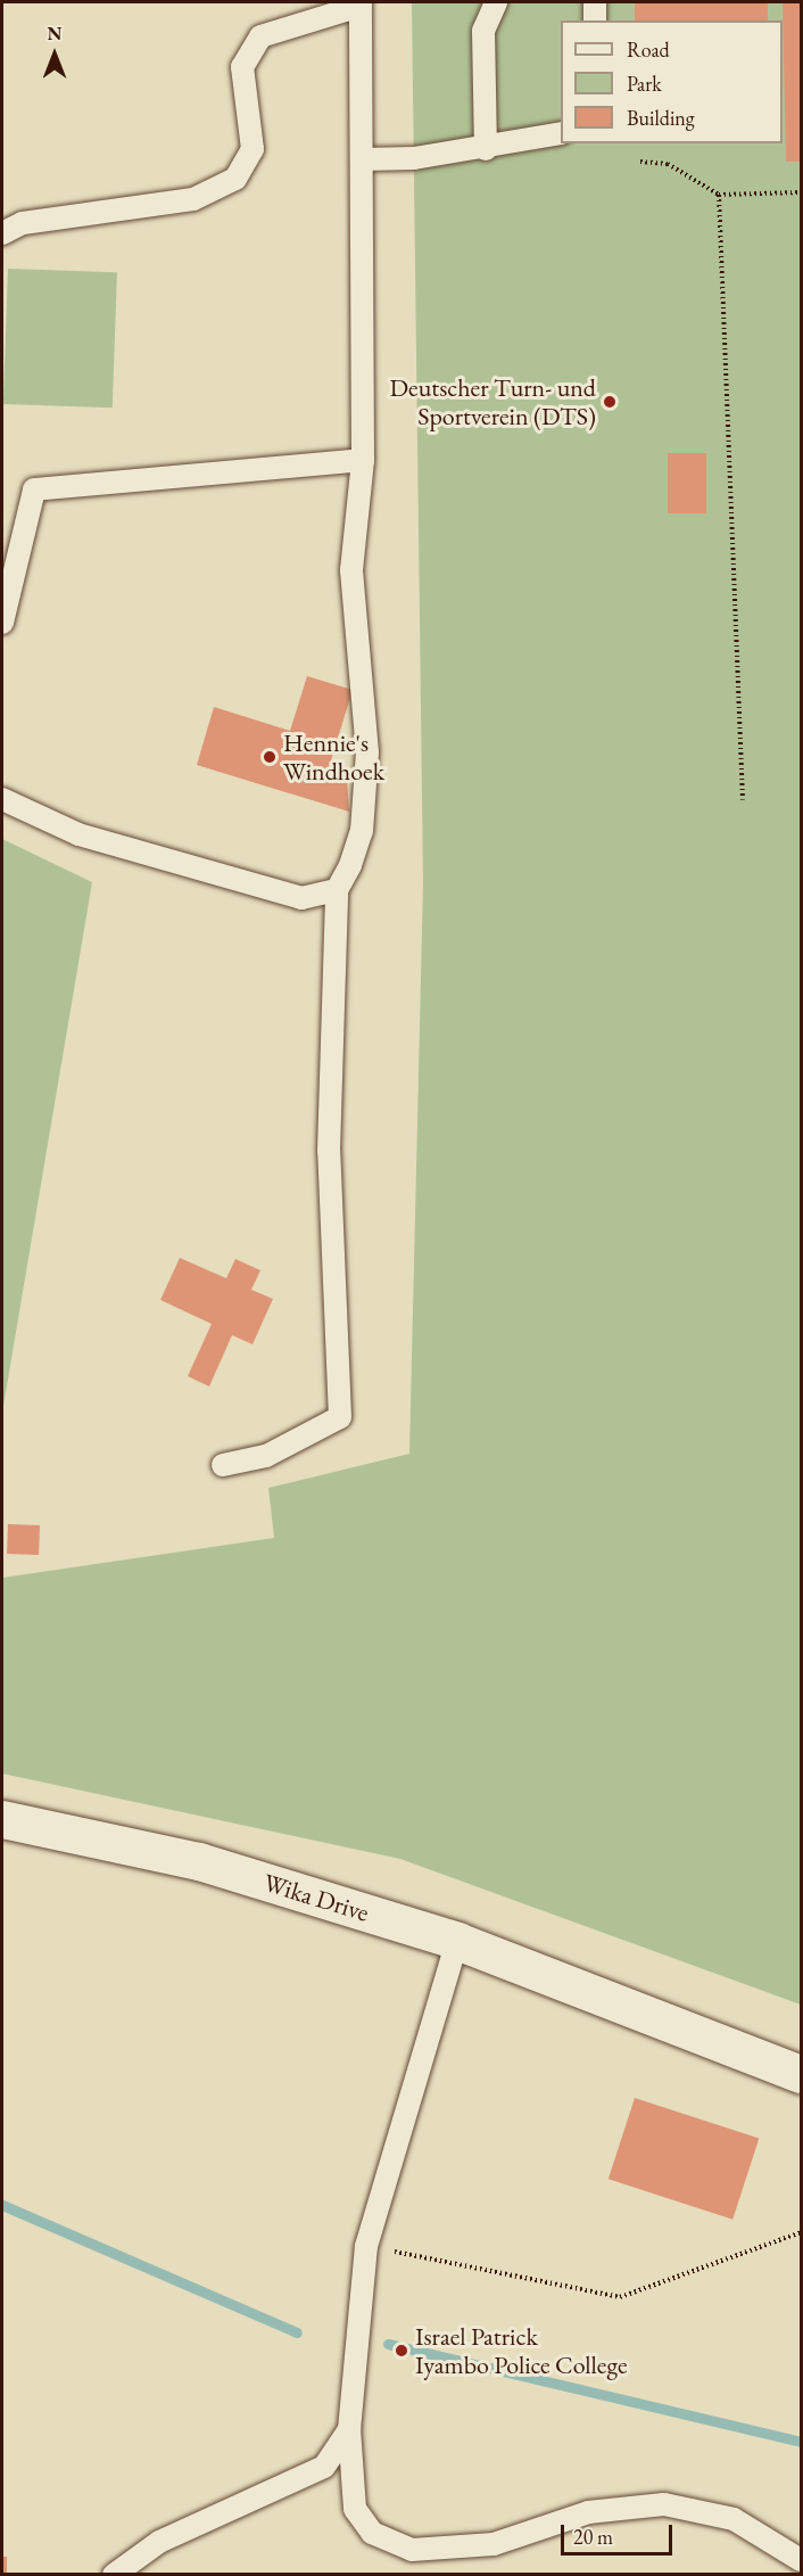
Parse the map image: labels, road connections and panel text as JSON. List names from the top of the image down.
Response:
{
  "streets": {
    "street": ["Wika Drive"]
  },
  "places": ["Deutscher Turn- und Sportverein (DTS)", "Hennie's Windhoek", "Israel Patrick Iyambo Police College"],
  "legend": ["Road", "Park", "Building"],
  "scale_bar": "20 m",
  "north": "top"
}
